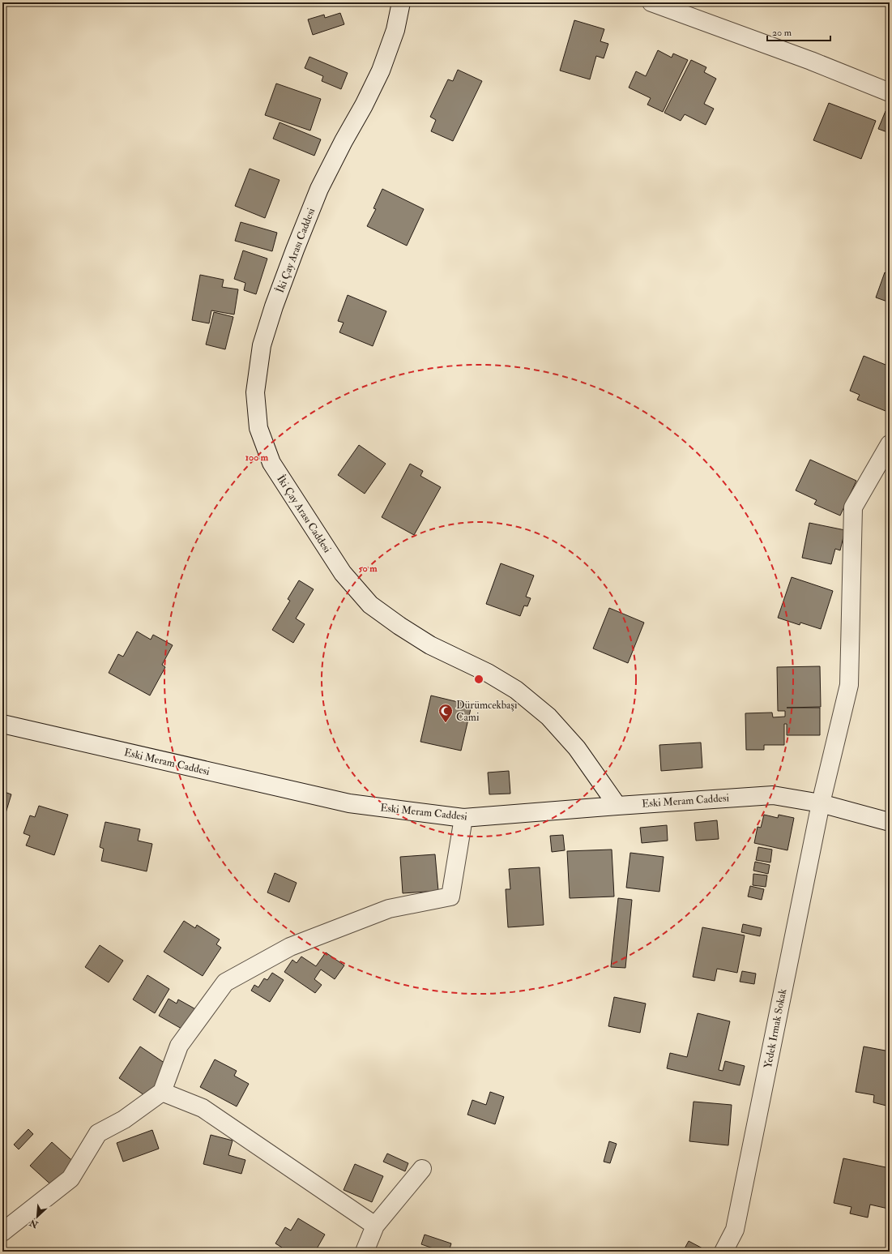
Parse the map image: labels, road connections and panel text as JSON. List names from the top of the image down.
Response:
{
  "streets": {
    "street": ["İki Çay Arası Caddesi", "Eski Meram Caddesi", "Yedek Irmak Sokak"]
  },
  "crossings": [
    ["İki Çay Arası Caddesi", "Eski Meram Caddesi"],
    ["Eski Meram Caddesi", "Yedek Irmak Sokak"]
  ],
  "places": {
    "mosque": ["Dürümcekbaşı Cami"]
  },
  "scale_bar": "20 m",
  "north": "bottom left",
  "rings": ["100 m", "50 m"]
}
